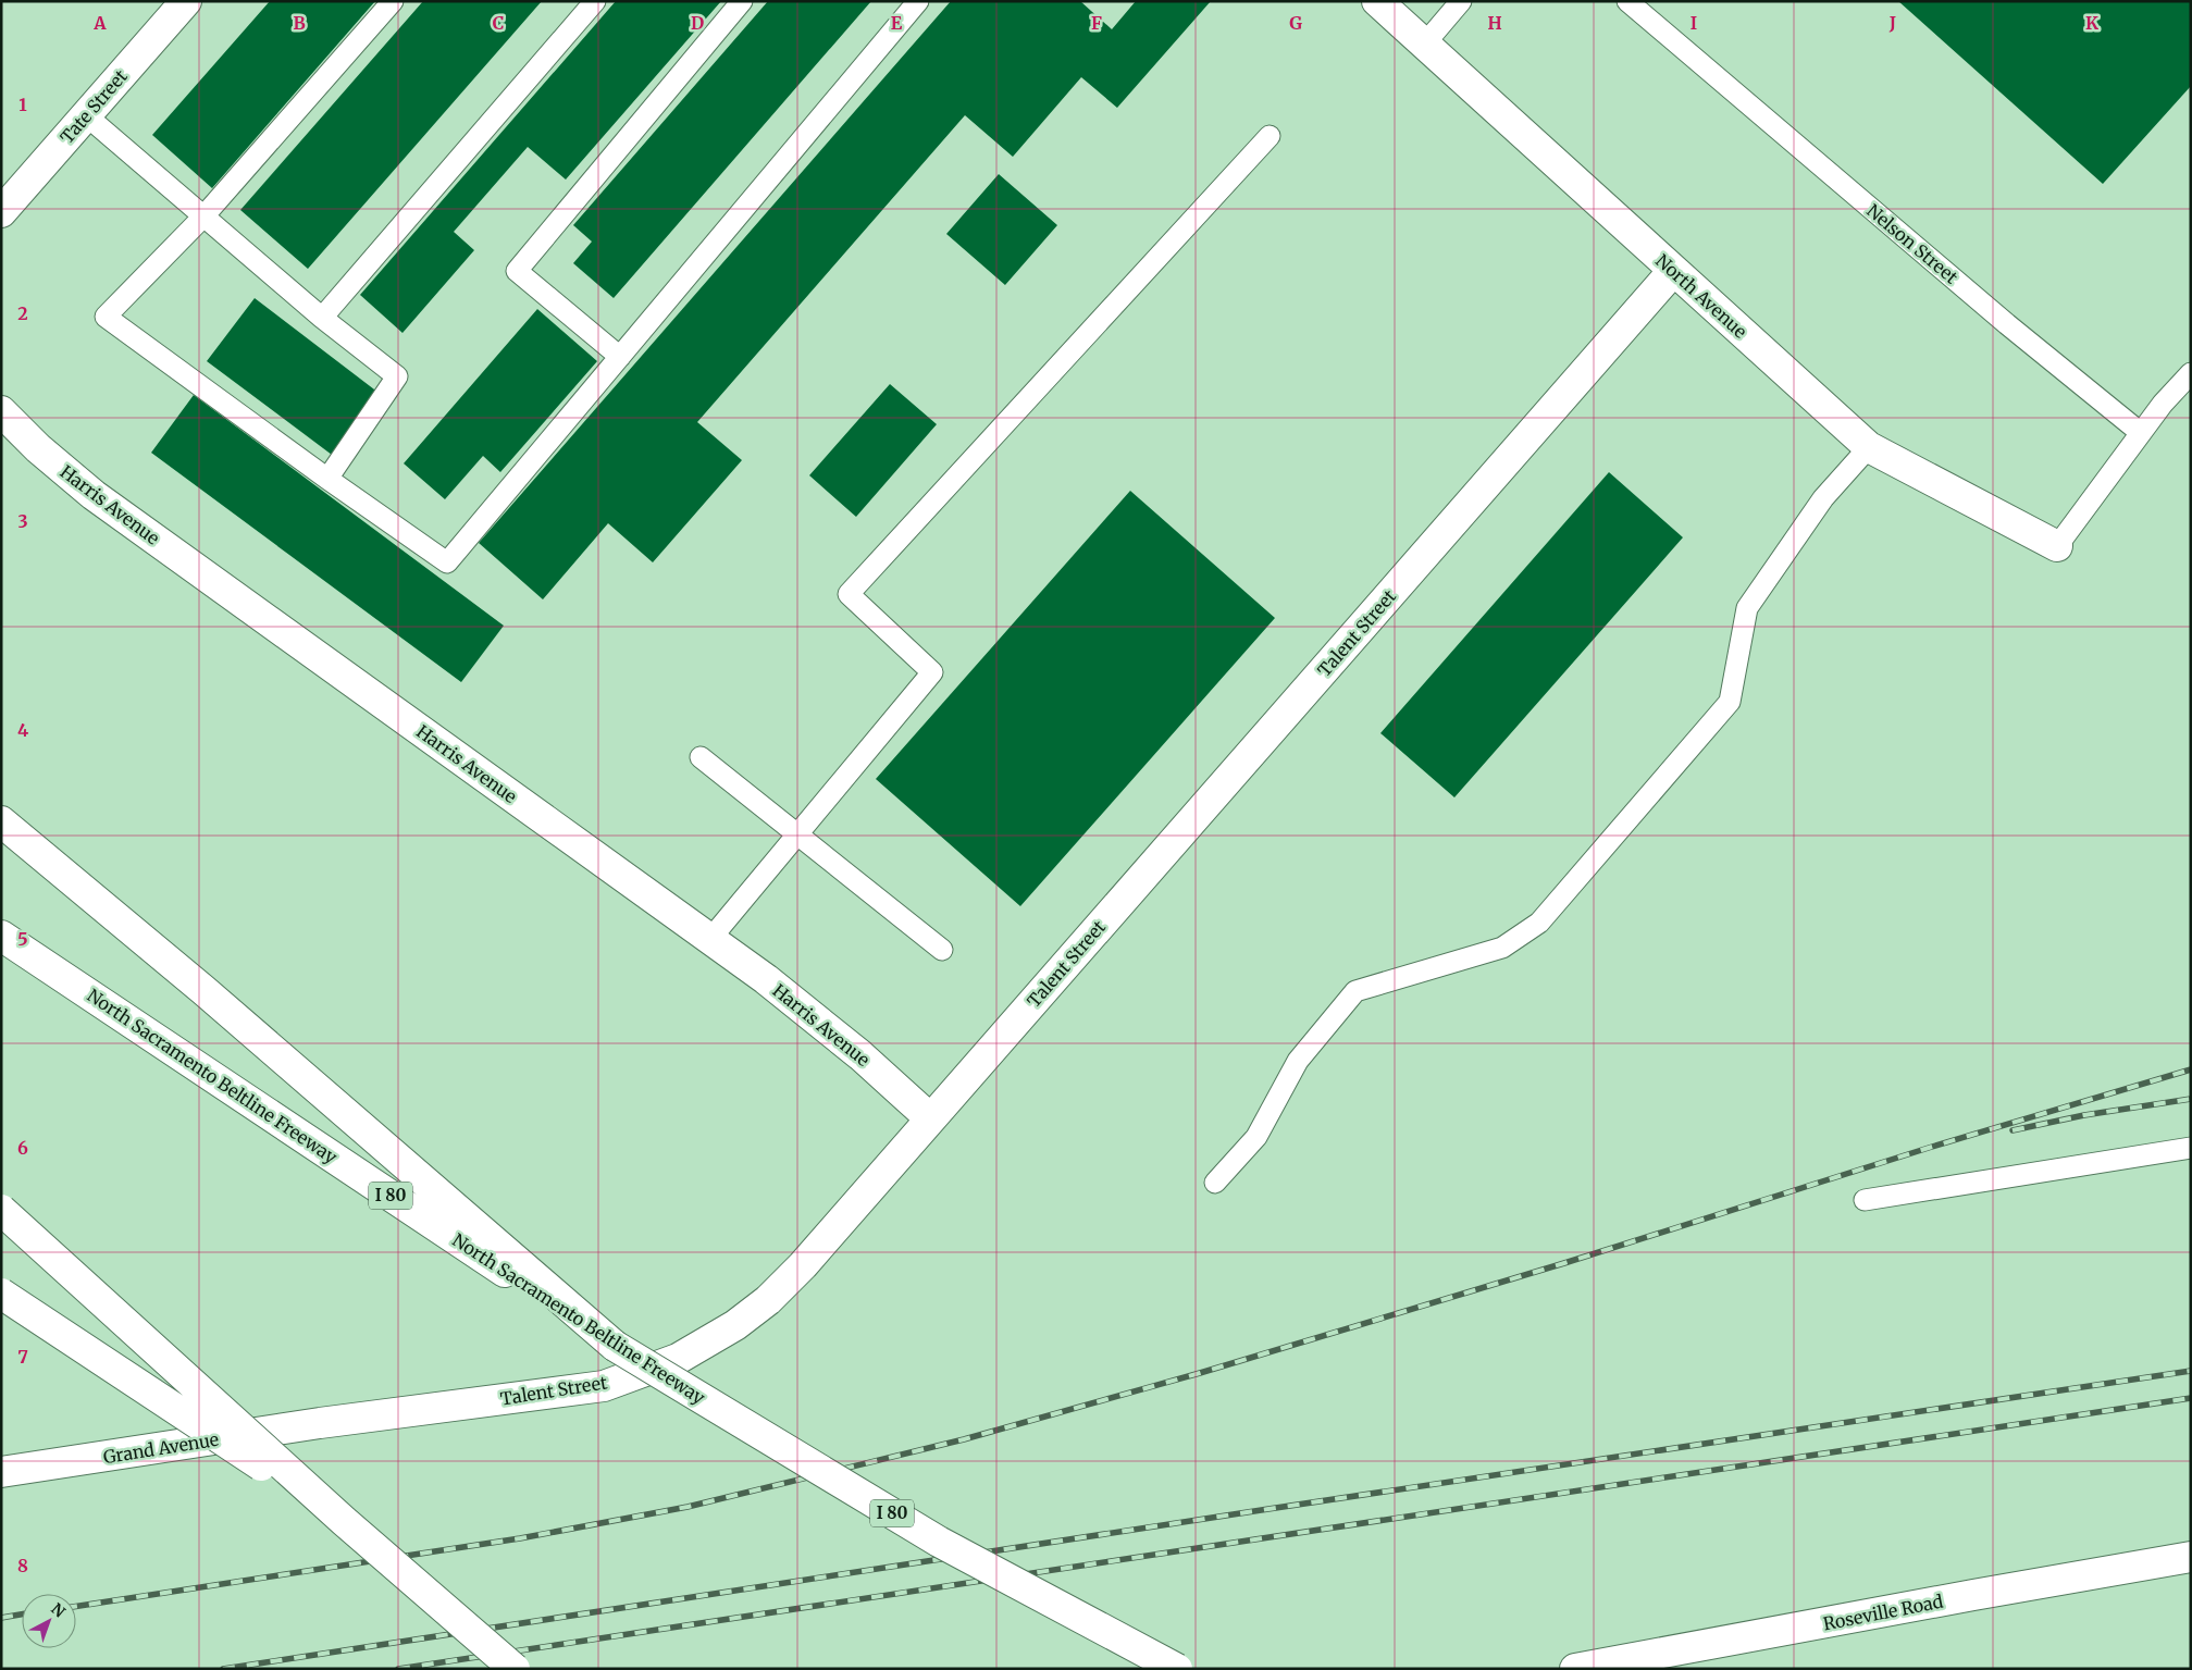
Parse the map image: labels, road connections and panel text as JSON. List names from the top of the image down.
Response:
{
  "streets": {
    "main road": [
      "Tate Street",
      "North Avenue",
      "Harris Avenue",
      "Talent Street",
      "North Sacramento Beltline Freeway",
      "I 80",
      "Grand Avenue",
      "Roseville Road"
    ],
    "lane": ["Nelson Street"]
  },
  "crossings": [
    ["North Avenue", "Talent Street"],
    ["Harris Avenue", "Talent Street"],
    ["Talent Street", "Grand Avenue"]
  ],
  "north": "top right",
  "grid": {
    "columns": [
      "A",
      "B",
      "C",
      "D",
      "E",
      "F",
      "G",
      "H",
      "I",
      "J",
      "K"
    ],
    "rows": [
      "1",
      "2",
      "3",
      "4",
      "5",
      "6",
      "7",
      "8"
    ]
  }
}
